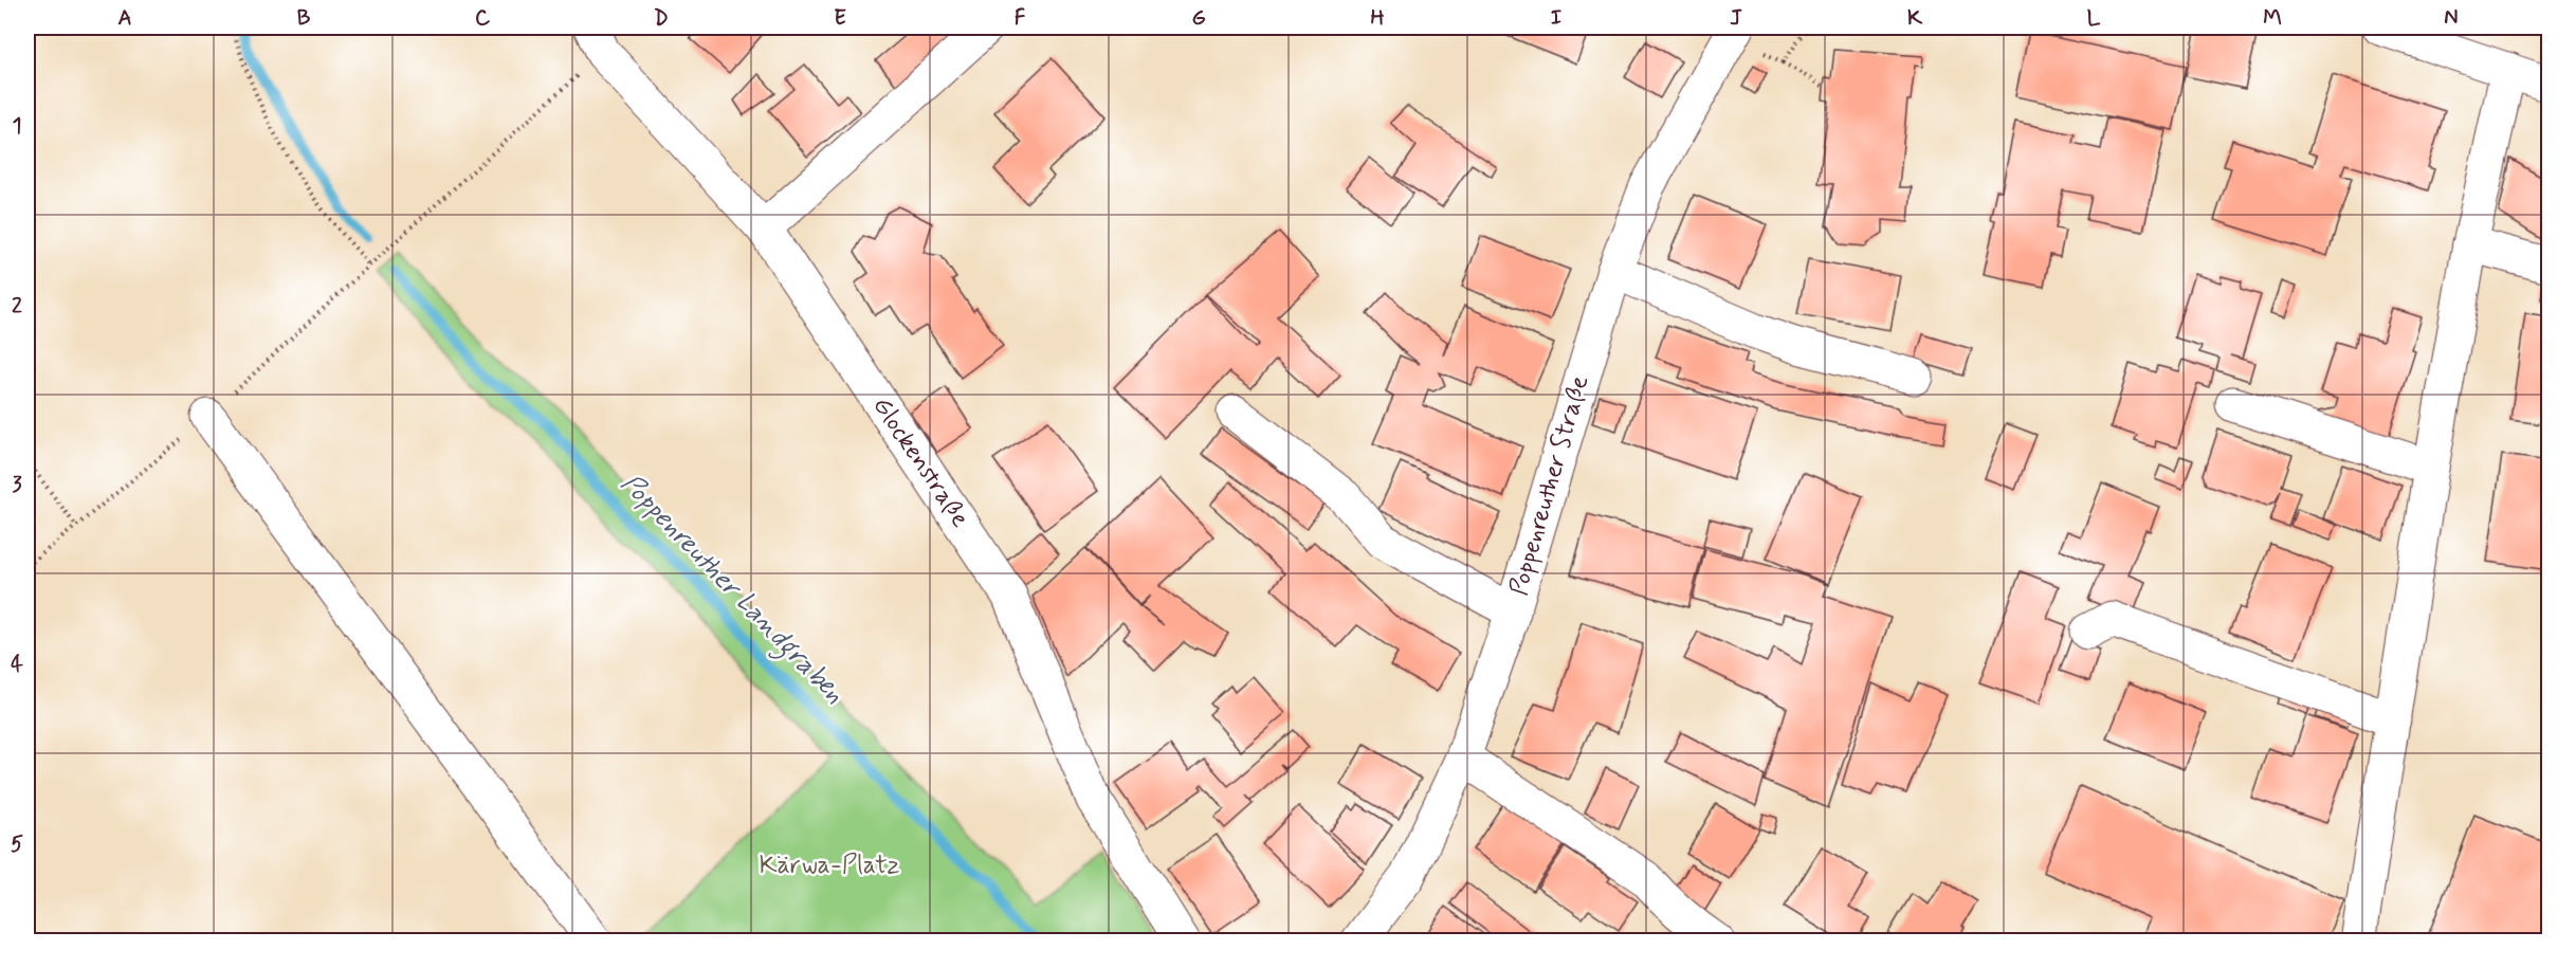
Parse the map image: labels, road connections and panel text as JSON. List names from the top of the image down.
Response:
{
  "streets": {
    "street": ["Glockenstraße", "Poppenreuther Straße"]
  },
  "water": ["Poppenreuther Landgraben"],
  "parks": ["Kärwa-Platz"],
  "grid": {
    "columns": [
      "A",
      "B",
      "C",
      "D",
      "E",
      "F",
      "G",
      "H",
      "I",
      "J",
      "K",
      "L",
      "M",
      "N"
    ],
    "rows": [
      "1",
      "2",
      "3",
      "4",
      "5"
    ]
  }
}
